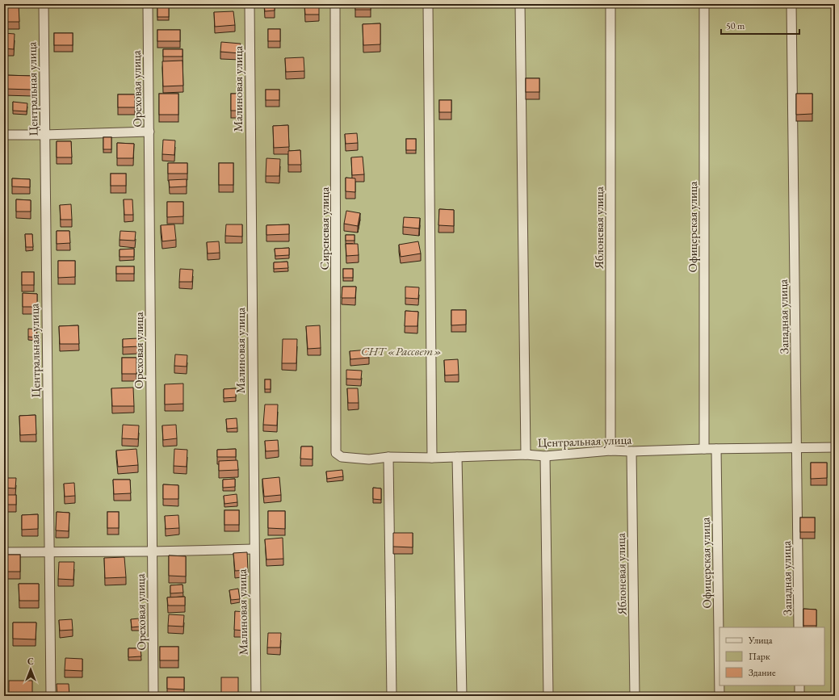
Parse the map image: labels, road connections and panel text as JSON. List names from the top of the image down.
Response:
{
  "streets": {
    "street": [
      "Центральная улица",
      "Ореховая улица",
      "Малиновая улица",
      "Офицерская улица",
      "Яблоневая улица",
      "Сиреневая улица",
      "Западная улица"
    ]
  },
  "crossings": [
    ["Центральная улица", "Офицерская улица"],
    ["Центральная улица", "Яблоневая улица"],
    ["Центральная улица", "Сиреневая улица"],
    ["Центральная улица", "Западная улица"]
  ],
  "parks": ["СНТ «Рассвет»"],
  "legend": ["Улица", "Парк", "Здание"],
  "scale_bar": "50 m",
  "north": "top"
}
